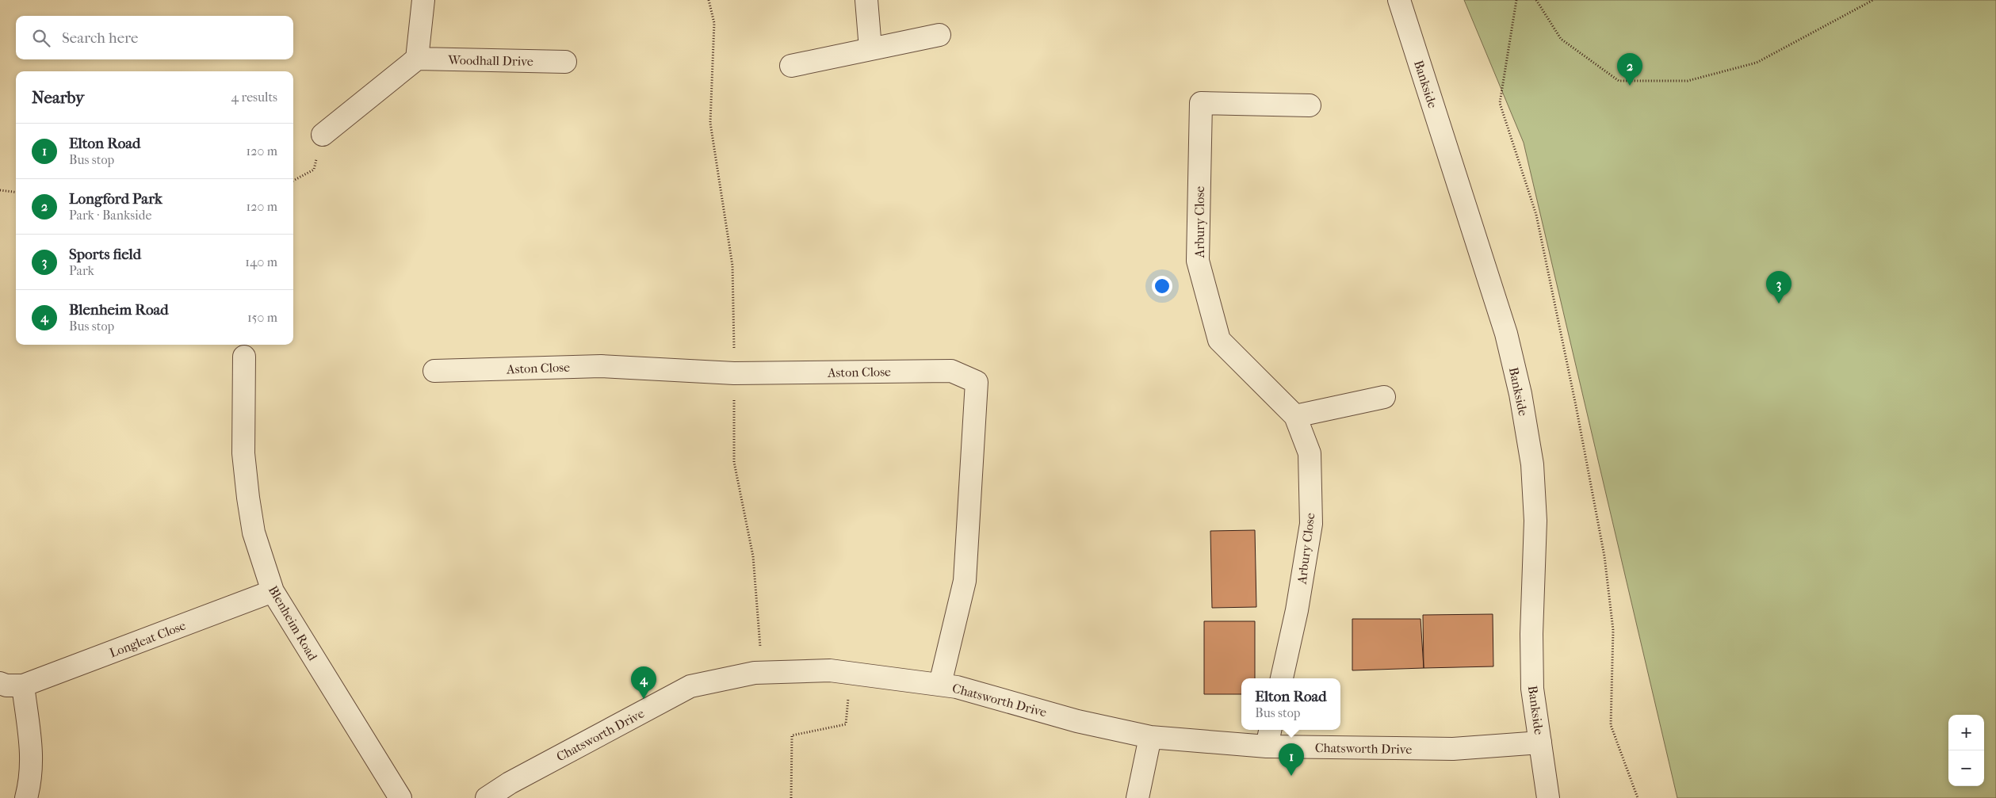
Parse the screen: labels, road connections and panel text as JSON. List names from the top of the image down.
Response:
{
  "streets": {
    "street": [
      "Woodhall Drive",
      "Bankside",
      "Arbury Close",
      "Aston Close",
      "Blenheim Road",
      "Longleat Close",
      "Chatsworth Drive"
    ]
  },
  "crossings": [
    ["Bankside", "Chatsworth Drive"],
    ["Aston Close", "Chatsworth Drive"],
    ["Blenheim Road", "Longleat Close"]
  ],
  "page": {
    "search": "Search here",
    "pins": [
      "2",
      "3",
      "4",
      "1"
    ],
    "heading": ["Nearby", "4 results"],
    "list": [
      {
        "mark": "1",
        "name": "Elton Road",
        "note": "Bus stop",
        "value": "120 m"
      },
      {
        "mark": "2",
        "name": "Longford Park",
        "note": "Park · Bankside",
        "value": "120 m"
      },
      {
        "mark": "3",
        "name": "Sports field",
        "note": "Park",
        "value": "140 m"
      },
      {
        "mark": "4",
        "name": "Blenheim Road",
        "note": "Bus stop",
        "value": "150 m"
      }
    ],
    "popup": ["Elton Road", "Bus stop"],
    "map_buttons": ["+", "−"]
  }
}
